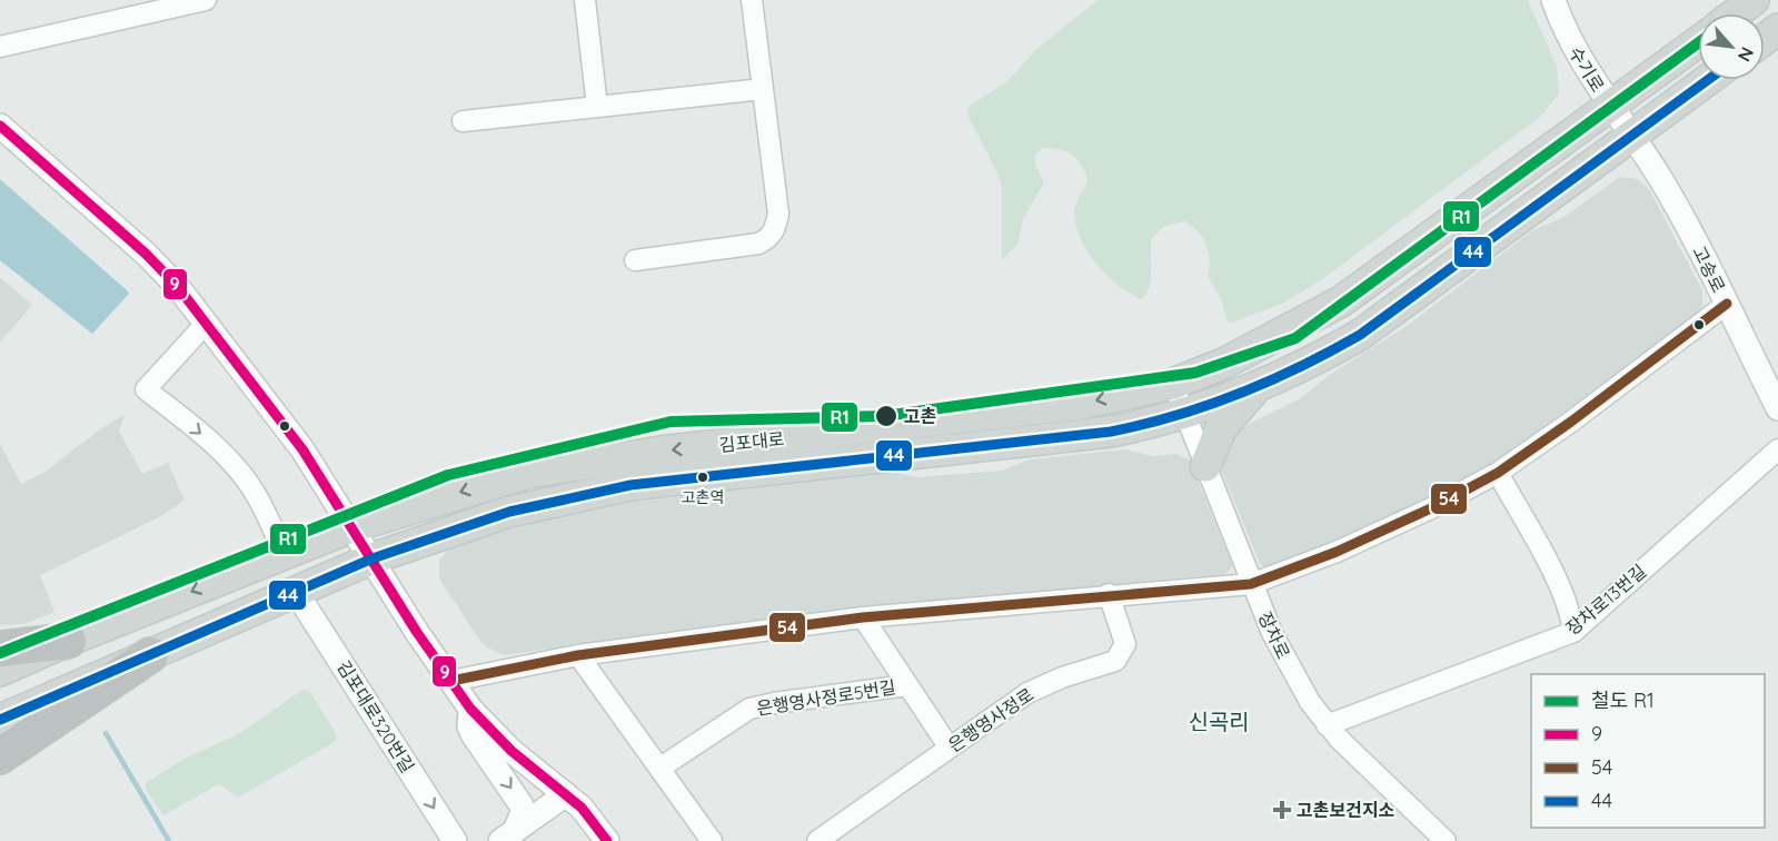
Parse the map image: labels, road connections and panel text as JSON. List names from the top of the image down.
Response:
{
  "streets": {
    "main road": ["김포대로"],
    "street": [
      "수기로",
      "고송로",
      "장차로13번길",
      "장차로",
      "은행영사정로5번길",
      "김포대로320번길",
      "은행영사정로"
    ]
  },
  "crossings": [
    ["수기로", "고송로"],
    ["수기로", "김포대로"],
    ["고송로", "김포대로"],
    ["김포대로", "장차로"],
    ["김포대로", "김포대로320번길"],
    ["장차로13번길", "장차로"]
  ],
  "districts": ["신곡리"],
  "places": {
    "other": ["고촌", "고촌역"],
    "health": ["고촌보건지소"]
  },
  "lines": [
    "rail line R1",
    "transit line 44",
    "transit line 9",
    "transit line 54"
  ],
  "legend": [
    "철도 R1",
    "9",
    "54",
    "44"
  ],
  "north": "bottom right"
}
